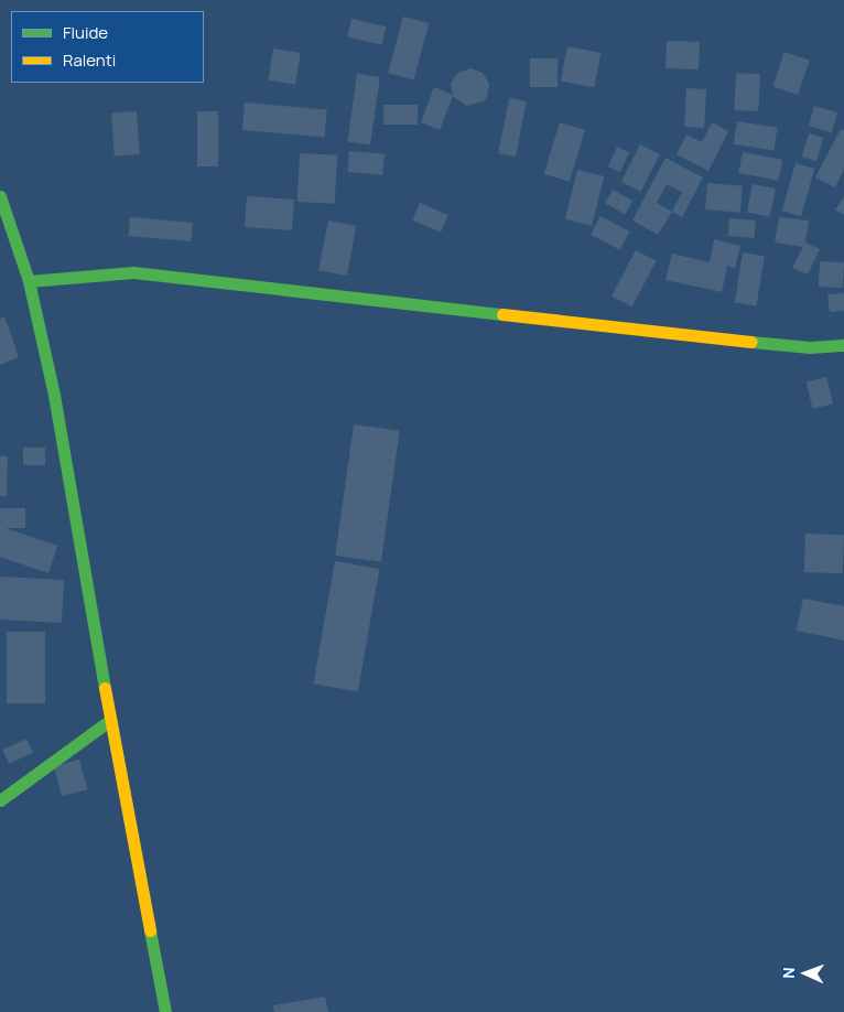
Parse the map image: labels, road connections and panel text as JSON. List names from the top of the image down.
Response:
{
  "legend": ["Fluide", "Ralenti"],
  "north": "left"
}
